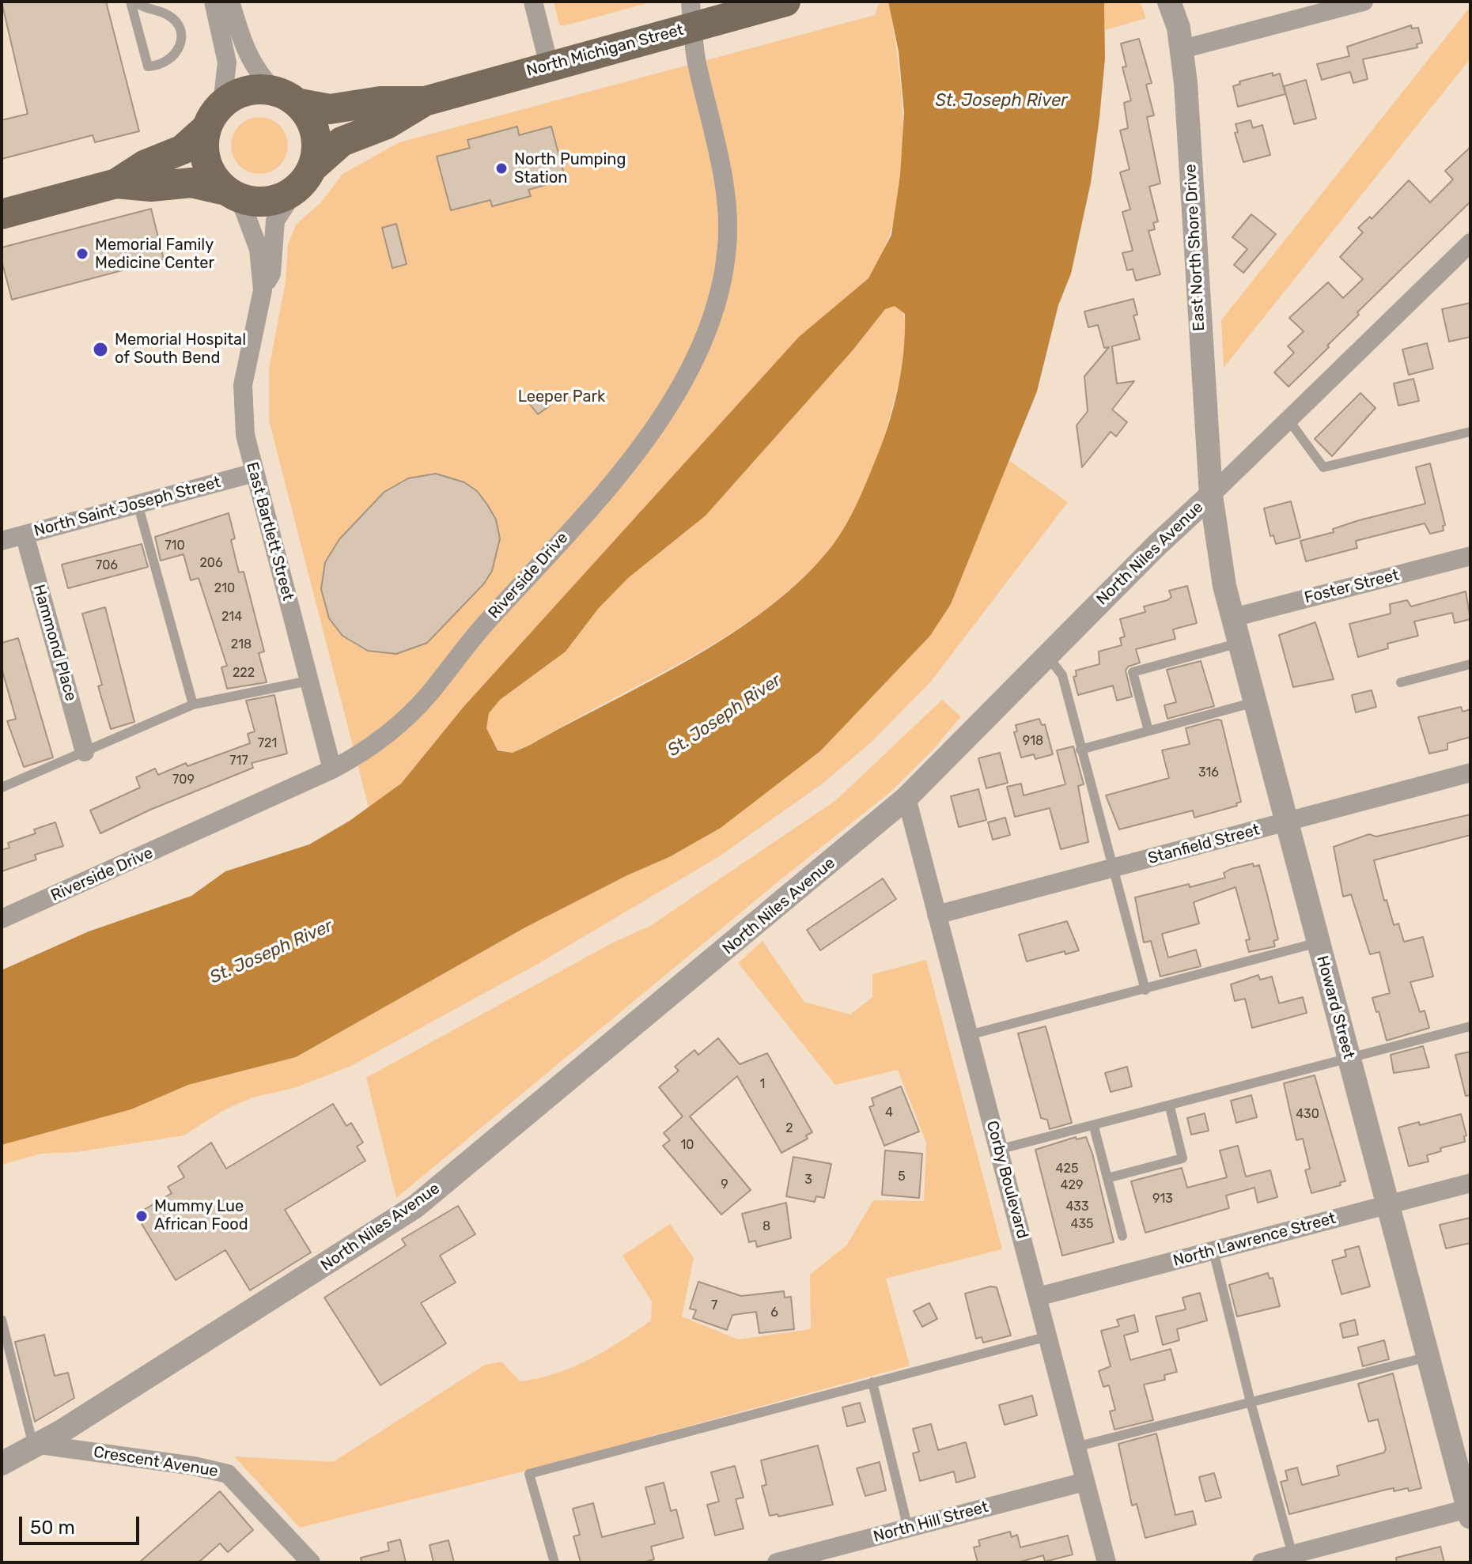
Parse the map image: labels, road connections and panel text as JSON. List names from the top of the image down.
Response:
{
  "streets": {
    "main road": ["North Michigan Street"],
    "street": [
      "East North Shore Drive",
      "North Saint Joseph Street",
      "East Bartlett Street",
      "North Niles Avenue",
      "Riverside Drive",
      "Foster Street",
      "Hammond Place",
      "Stanfield Street",
      "Howard Street",
      "Corby Boulevard",
      "North Lawrence Street",
      "Crescent Avenue",
      "North Hill Street"
    ]
  },
  "crossings": [
    ["North Michigan Street", "East Bartlett Street"],
    ["North Michigan Street", "Riverside Drive"],
    ["East North Shore Drive", "North Niles Avenue"],
    ["East North Shore Drive", "Howard Street"],
    ["North Saint Joseph Street", "East Bartlett Street"],
    ["North Saint Joseph Street", "Hammond Place"],
    ["East Bartlett Street", "Riverside Drive"],
    ["North Niles Avenue", "Howard Street"],
    ["North Niles Avenue", "Corby Boulevard"],
    ["North Niles Avenue", "Crescent Avenue"],
    ["Foster Street", "Howard Street"],
    ["Stanfield Street", "Howard Street"],
    ["Stanfield Street", "Corby Boulevard"],
    ["Howard Street", "North Lawrence Street"],
    ["Corby Boulevard", "North Lawrence Street"],
    ["Corby Boulevard", "North Hill Street"]
  ],
  "water": ["St. Joseph River"],
  "parks": ["Leeper Park"],
  "places": [
    "North Pumping Station",
    "Memorial Family Medicine Center",
    "Memorial Hospital of South Bend",
    "Mummy Lue African Food"
  ],
  "house_numbers": [
    "710",
    "206",
    "706",
    "210",
    "214",
    "218",
    "222",
    "918",
    "721",
    "717",
    "316",
    "709",
    "1",
    "4",
    "430",
    "2",
    "10",
    "425",
    "5",
    "3",
    "9",
    "429",
    "913",
    "433",
    "435",
    "8",
    "7",
    "6"
  ],
  "scale_bar": "50 m"
}
